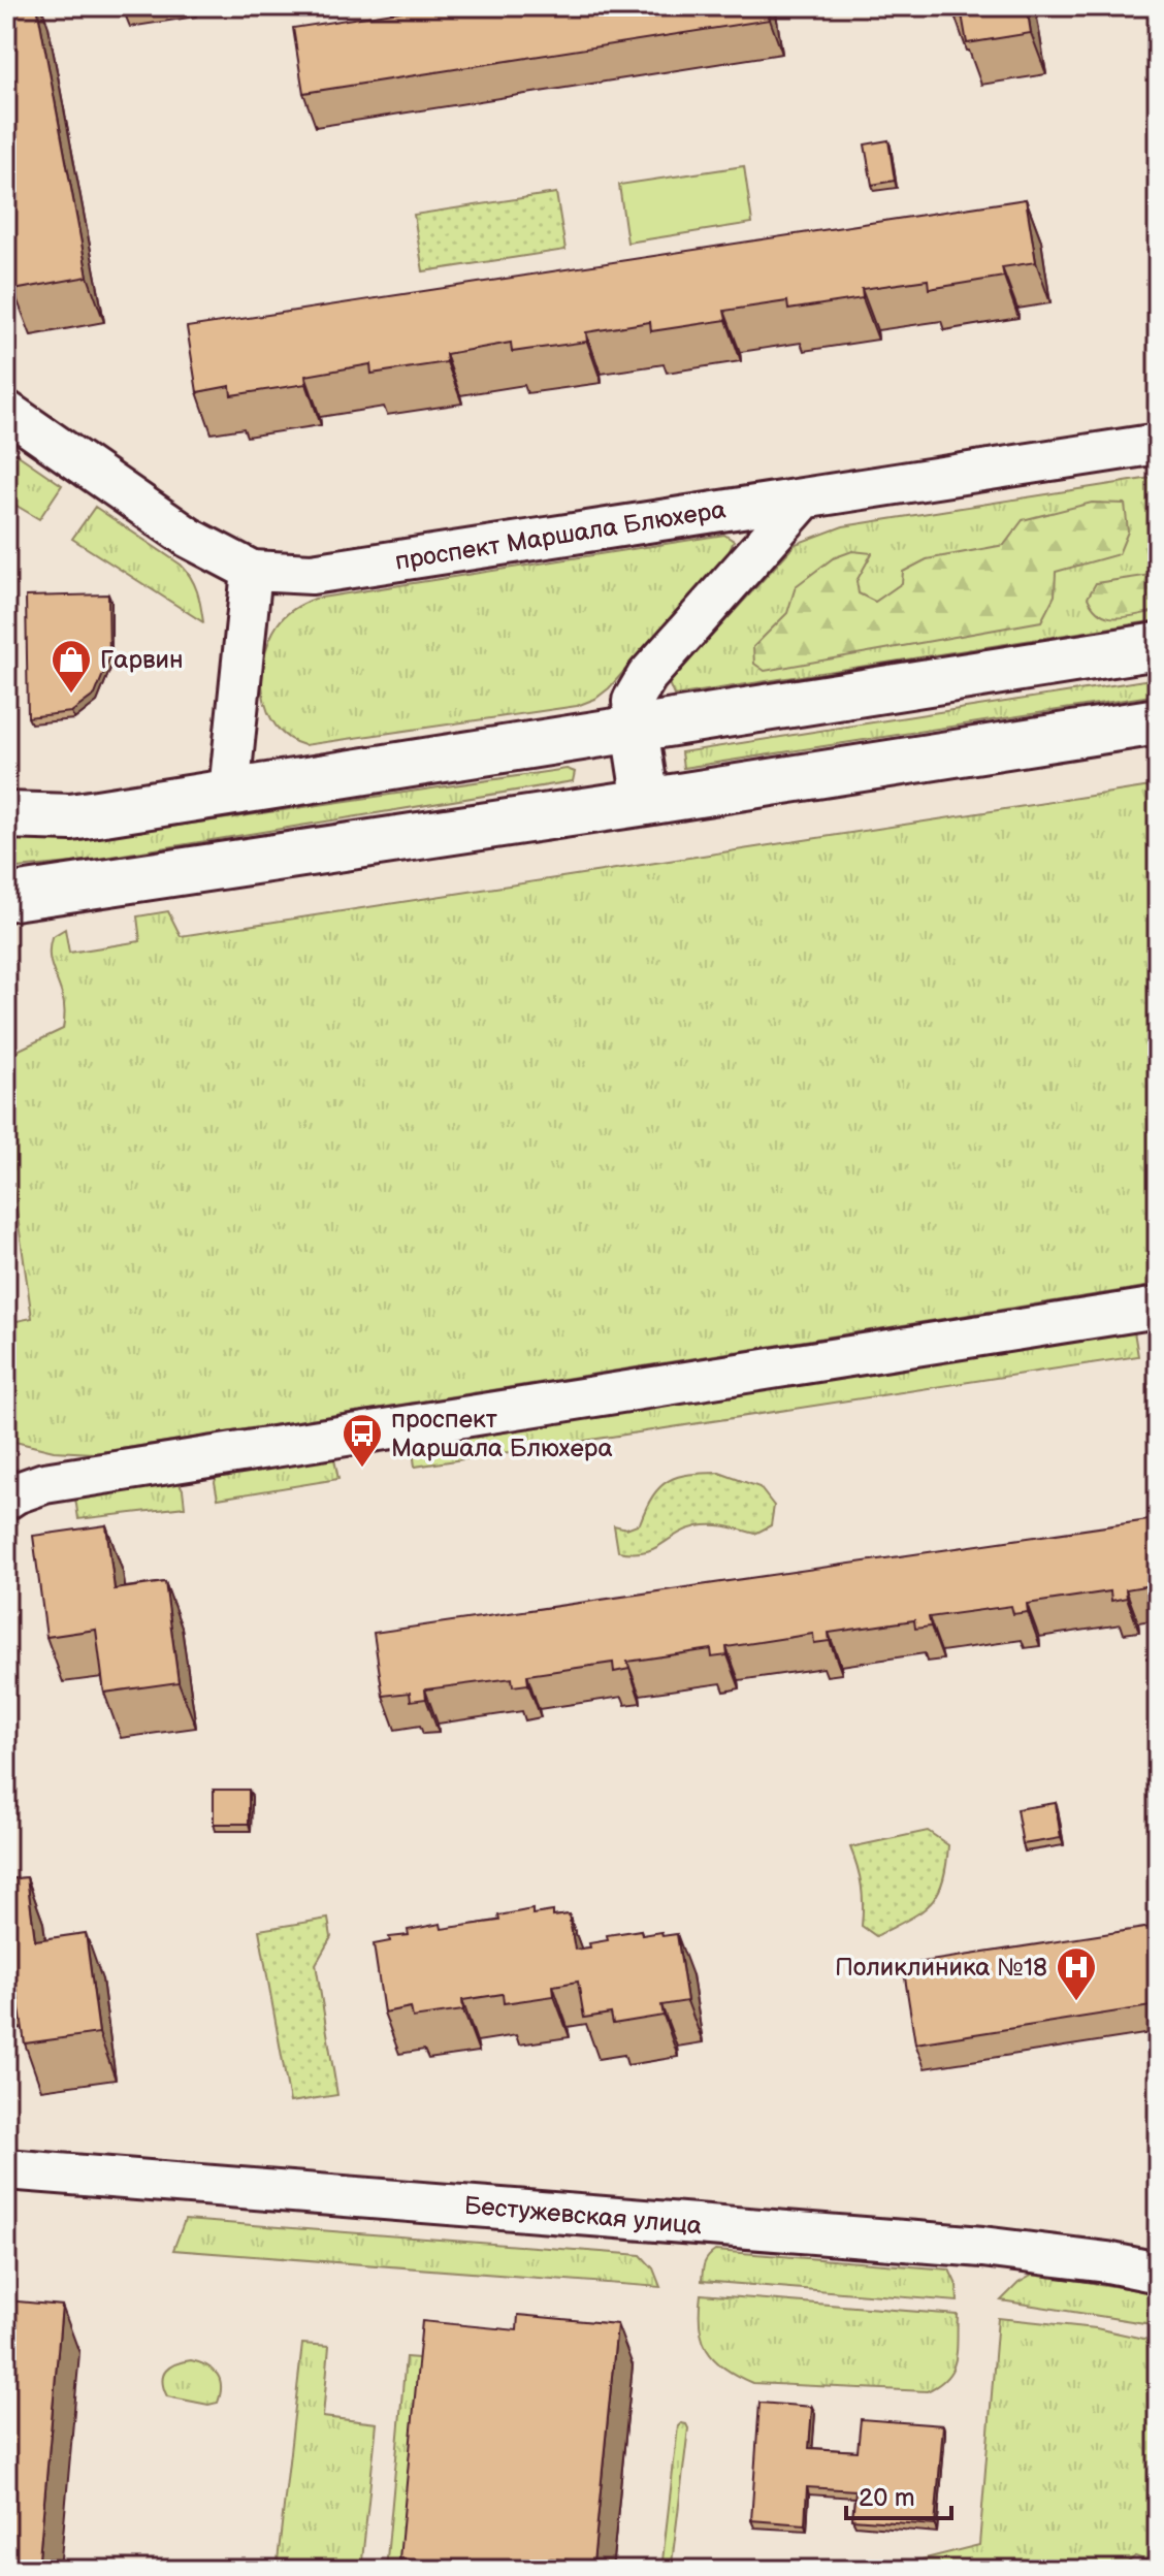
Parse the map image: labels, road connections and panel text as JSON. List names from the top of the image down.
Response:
{
  "streets": {
    "street": ["проспект Маршала Блюхера", "Бестужевская улица"]
  },
  "places": {
    "shop": ["Гарвин"],
    "bus stop": ["проспект Маршала Блюхера"],
    "hospital": ["Поликлиника №18"]
  },
  "scale_bar": "20 m"
}
